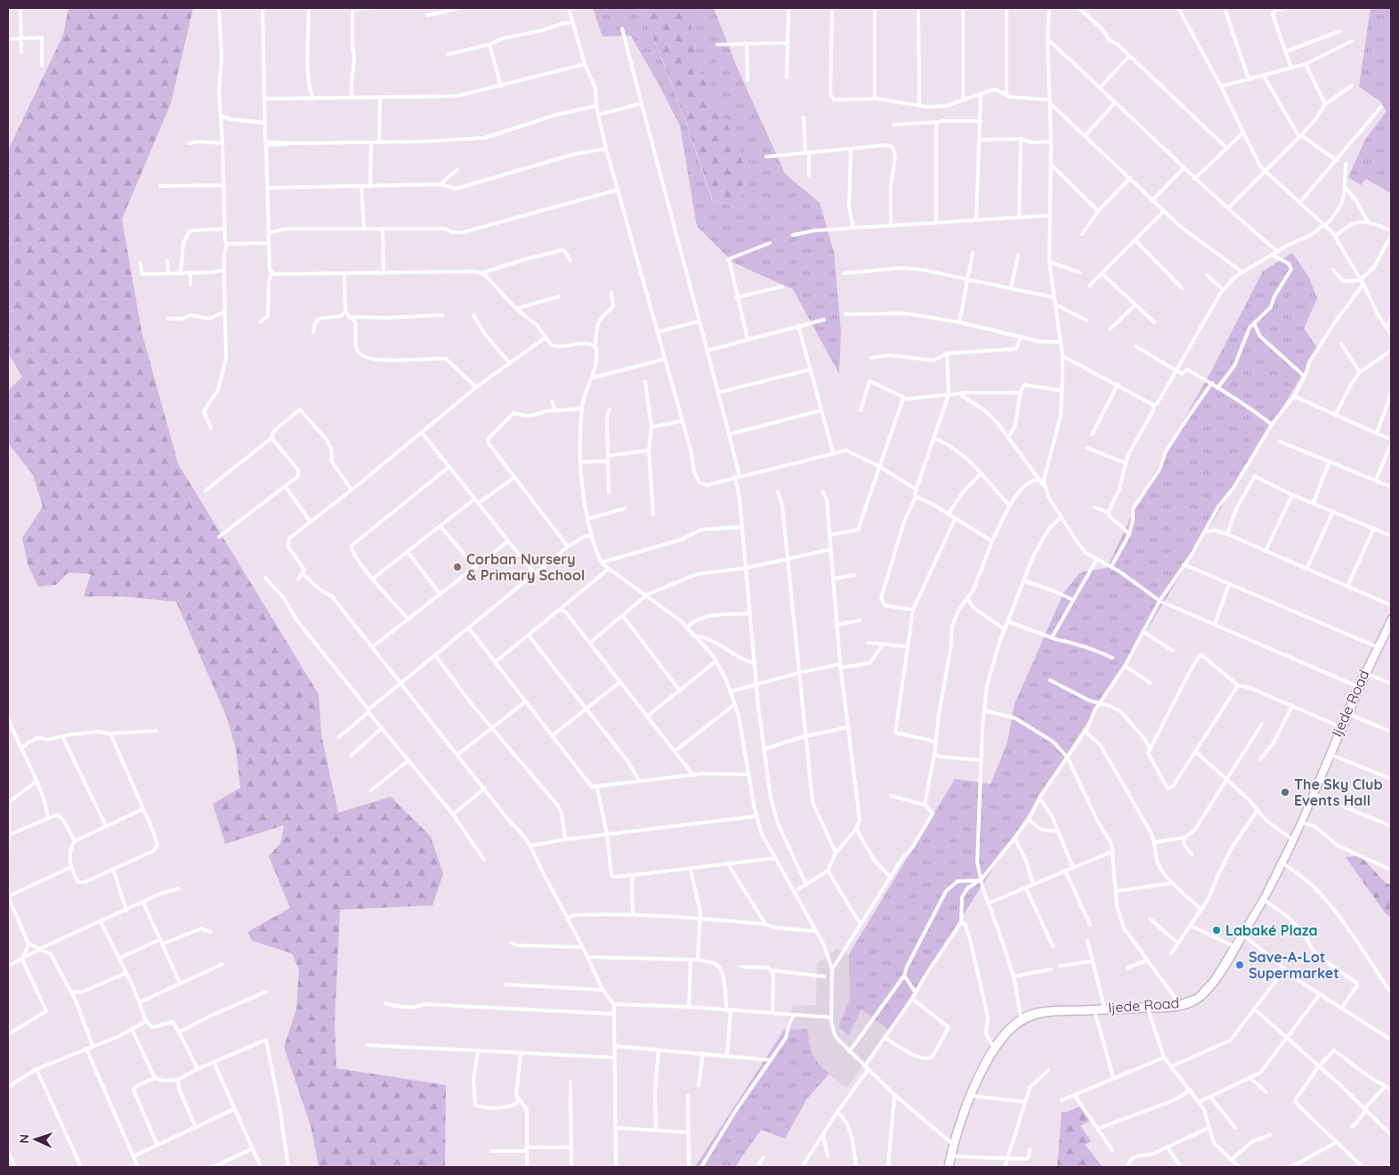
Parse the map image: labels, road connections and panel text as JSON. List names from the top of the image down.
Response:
{
  "streets": {
    "main road": ["Ijede Road"]
  },
  "places": [
    "Corban Nursery & Primary School",
    "The Sky Club Events Hall",
    "Labaké Plaza",
    "Save-A-Lot Supermarket"
  ],
  "north": "left"
}
